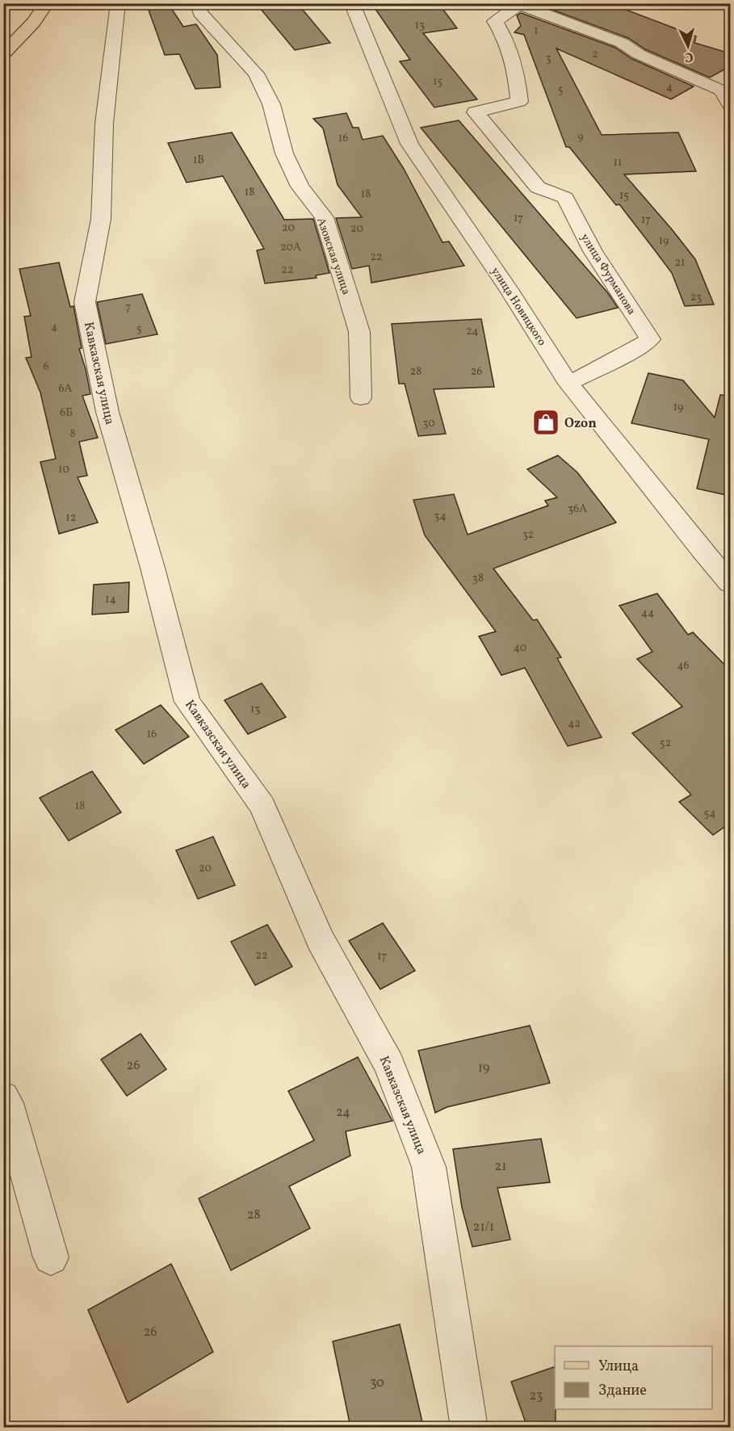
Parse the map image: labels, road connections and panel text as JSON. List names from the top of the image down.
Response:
{
  "streets": {
    "street": [
      "Азовская улица",
      "улица Фурманова",
      "улица Новицкого",
      "Кавказская улица"
    ]
  },
  "crossings": [
    ["улица Фурманова", "улица Новицкого"]
  ],
  "places": {
    "shop": ["Ozon"]
  },
  "house_numbers": [
    "13",
    "1",
    "2",
    "3",
    "15",
    "4",
    "5",
    "9",
    "16",
    "1В",
    "11",
    "18",
    "18",
    "15",
    "17",
    "17",
    "20",
    "20",
    "19",
    "20А",
    "22",
    "21",
    "22",
    "23",
    "7",
    "4",
    "5",
    "24",
    "6",
    "28",
    "26",
    "6А",
    "19",
    "6Б",
    "30",
    "8",
    "10",
    "36А",
    "34",
    "12",
    "32",
    "38",
    "14",
    "44",
    "40",
    "46",
    "13",
    "42",
    "16",
    "52",
    "18",
    "54",
    "20",
    "22",
    "17",
    "26",
    "19",
    "24",
    "21",
    "28",
    "21/1",
    "26",
    "30",
    "23"
  ],
  "legend": ["Улица", "Здание"],
  "north": "bottom"
}
